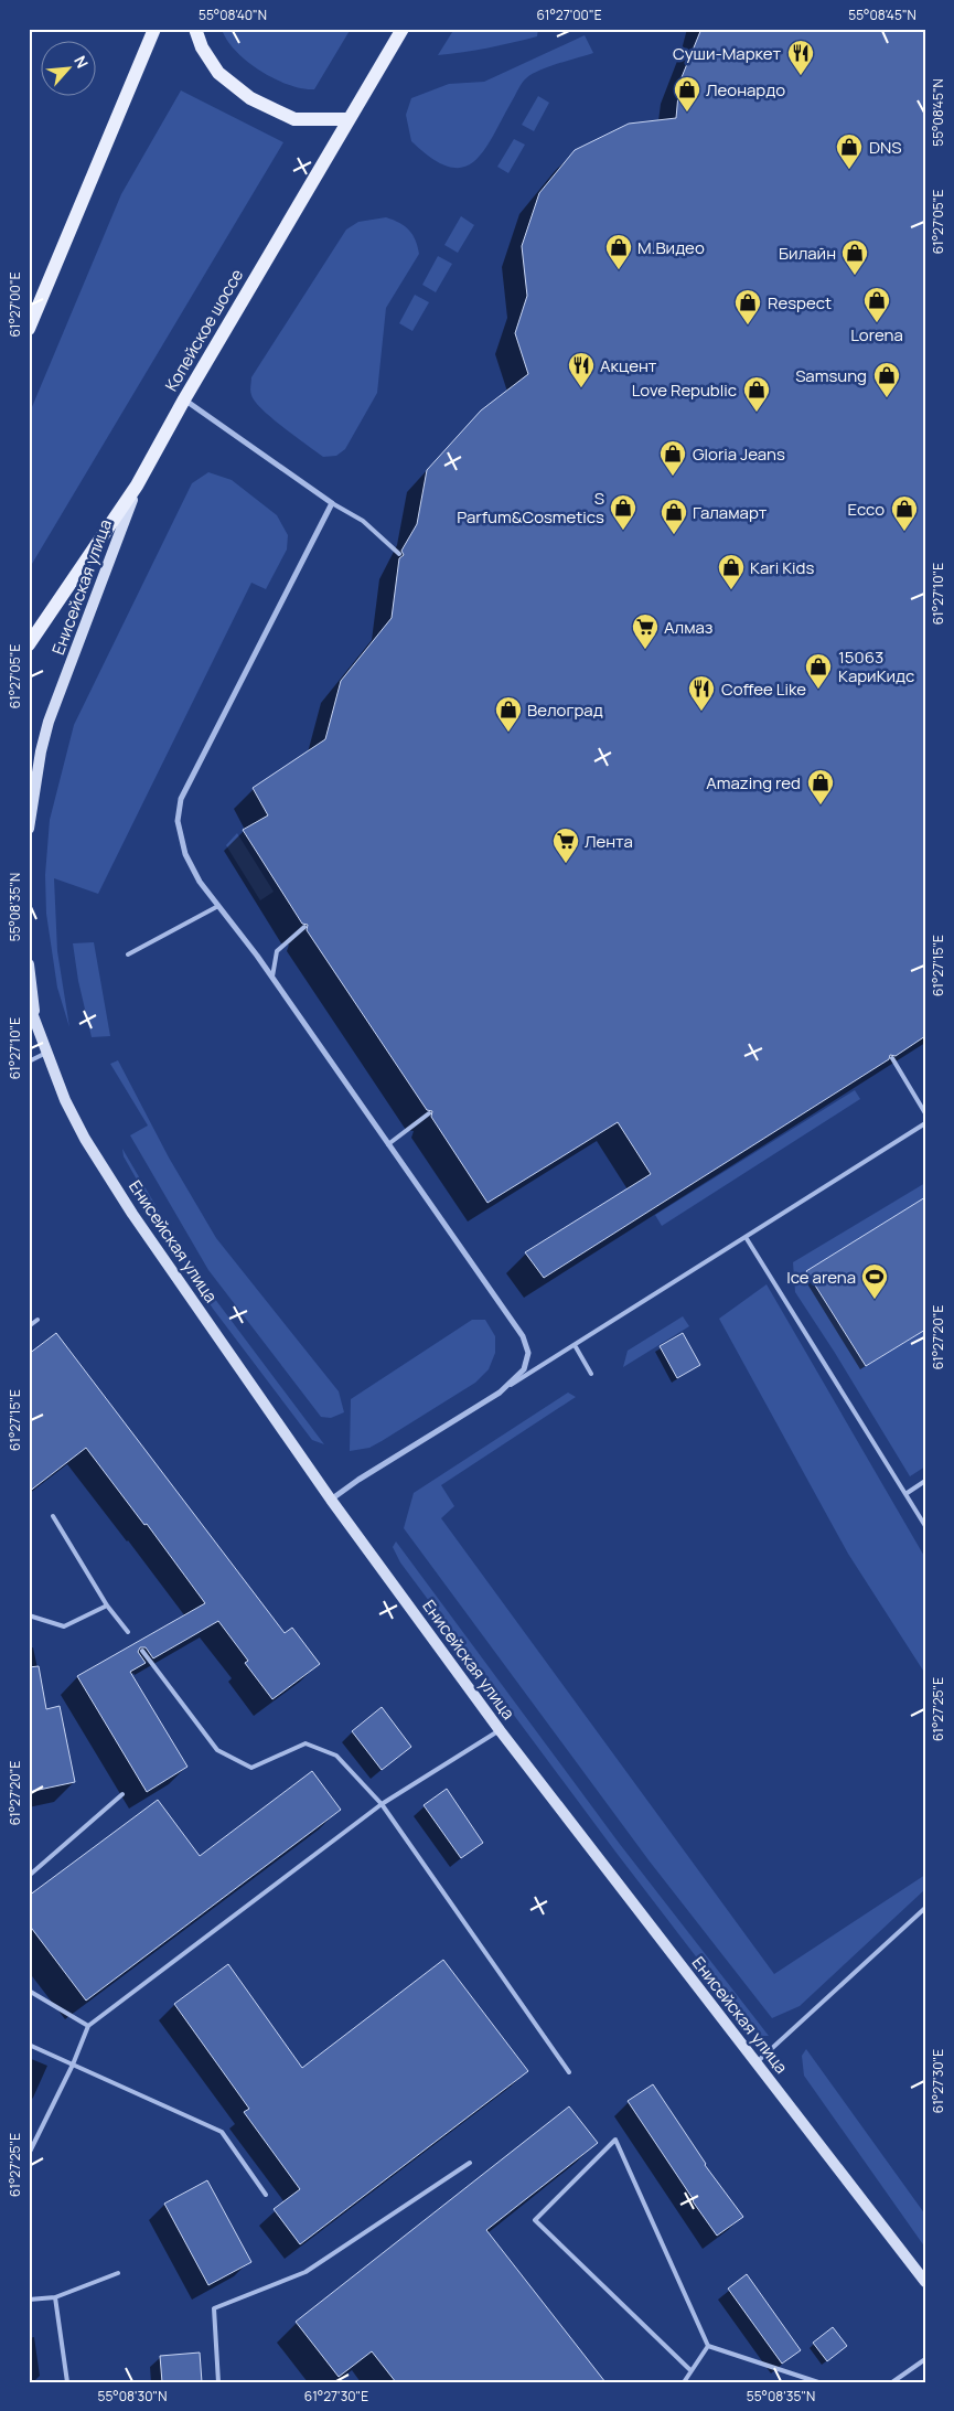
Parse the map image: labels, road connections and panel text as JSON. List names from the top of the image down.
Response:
{
  "streets": {
    "main road": ["Копейское шоссе"],
    "street": ["Енисейская улица"]
  },
  "crossings": [
    ["Копейское шоссе", "Енисейская улица"]
  ],
  "places": {
    "restaurant": ["Суши-Маркет", "Акцент", "Coffee Like"],
    "shop": [
      "Леонардо",
      "DNS",
      "М.Видео",
      "Билайн",
      "Lorena",
      "Respect",
      "Samsung",
      "Love Republic",
      "Gloria Jeans",
      "S Parfum&Cosmetics",
      "Ecco",
      "Галамарт",
      "Kari Kids",
      "15063 КариКидс",
      "Велоград",
      "Amazing red"
    ],
    "supermarket": ["Алмаз", "Лента"],
    "sports": ["Ice arena"]
  },
  "north": "top right",
  "coordinates": [
    "55°08'40\"N",
    "61°27'00\"E",
    "55°08'45\"N",
    "61°27'05\"E",
    "61°27'10\"E",
    "55°08'35\"N",
    "61°27'15\"E",
    "61°27'20\"E",
    "61°27'25\"E",
    "61°27'30\"E",
    "55°08'30\"N"
  ]
}
